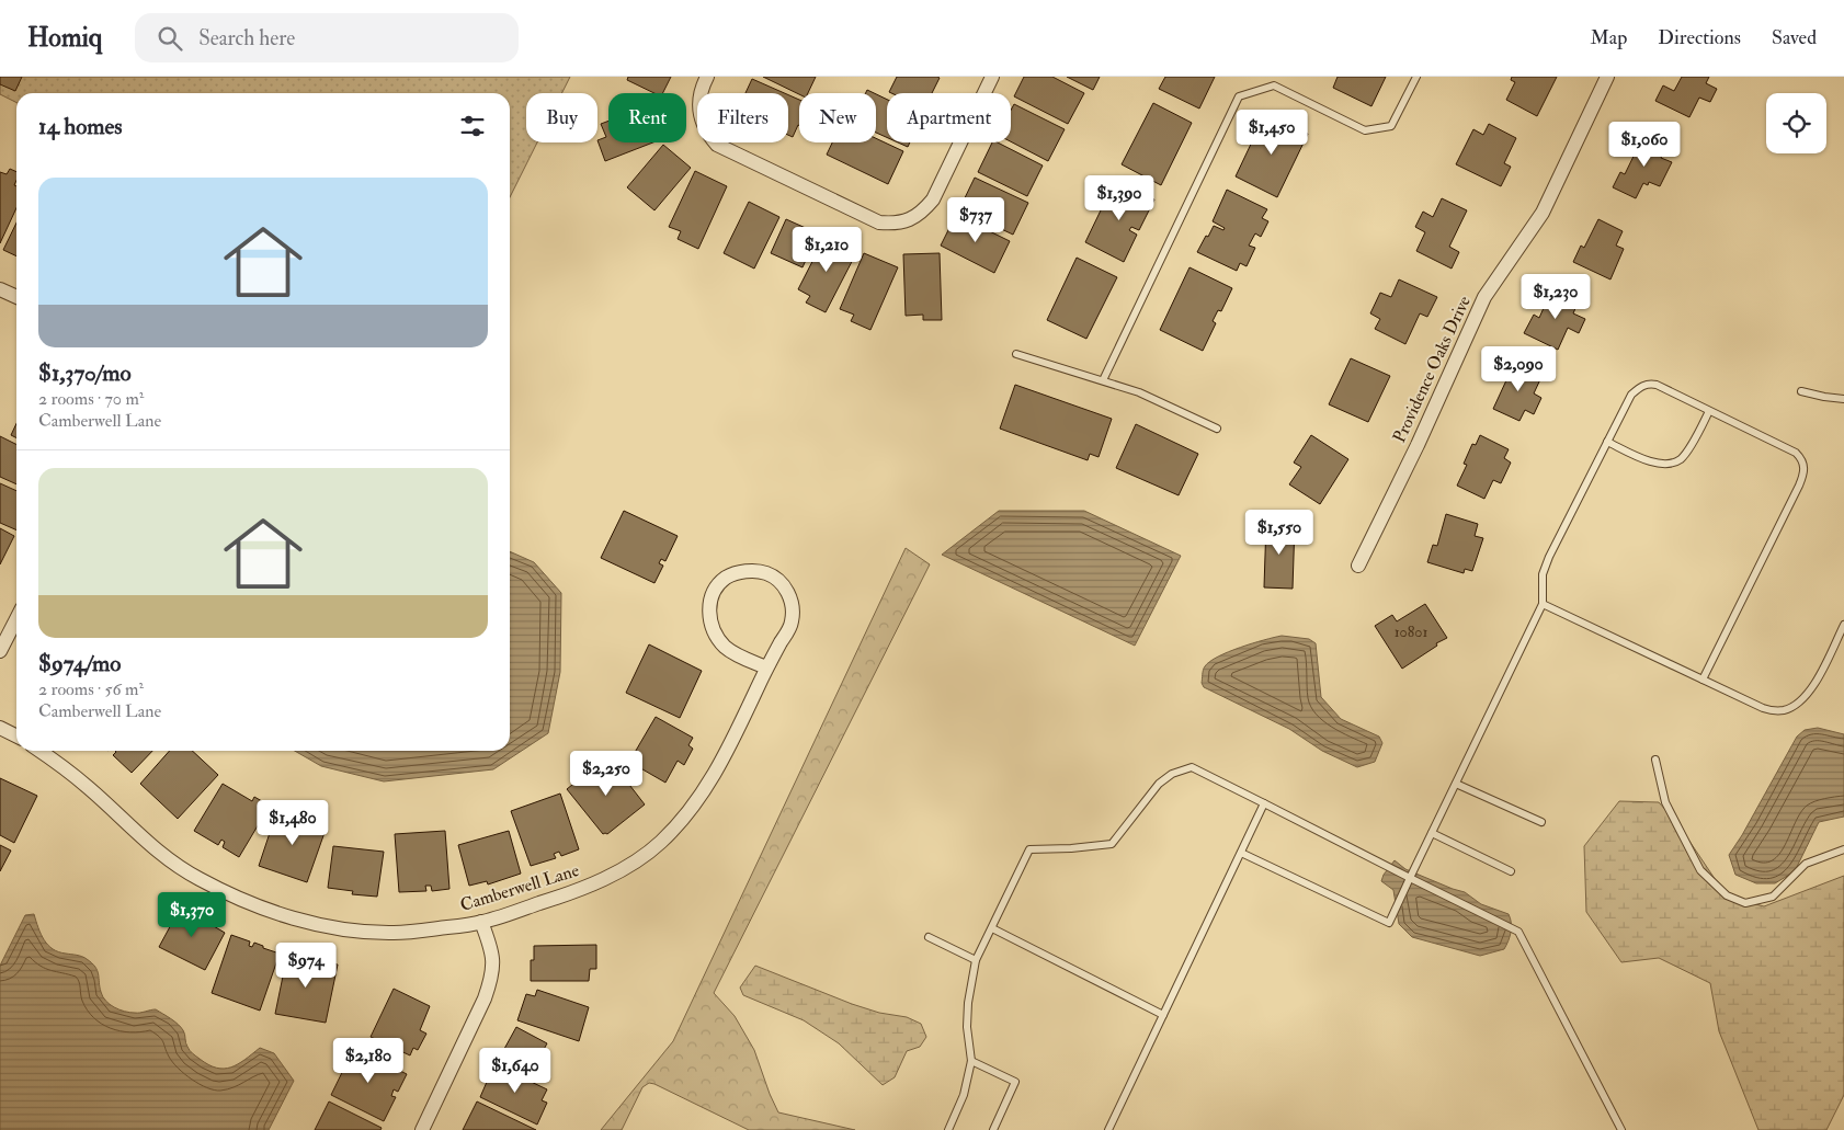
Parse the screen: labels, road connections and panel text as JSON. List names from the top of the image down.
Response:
{
  "streets": {
    "street": ["Providence Oaks Drive", "Camberwell Lane"]
  },
  "house_numbers": ["10801"],
  "page": {
    "header": "Homiq",
    "search": "Search here",
    "nav": ["Map", "Directions", "Saved"],
    "chip": [
      "Buy",
      "Rent",
      "Filters",
      "New",
      "Apartment"
    ],
    "heading": "14 homes",
    "price": [
      "$1,450",
      "$1,060",
      "$1,390",
      "$737",
      "$1,210",
      "$1,230",
      "$2,090",
      "$1,550",
      "$2,250",
      "$1,480",
      "$1,370",
      "$974",
      "$2,180",
      "$1,640"
    ],
    "list": [
      {
        "name": "$1,370/mo",
        "note": "2 rooms · 70 m² · Camberwell Lane"
      },
      {
        "name": "$974/mo",
        "note": "2 rooms · 56 m² · Camberwell Lane"
      }
    ]
  }
}
